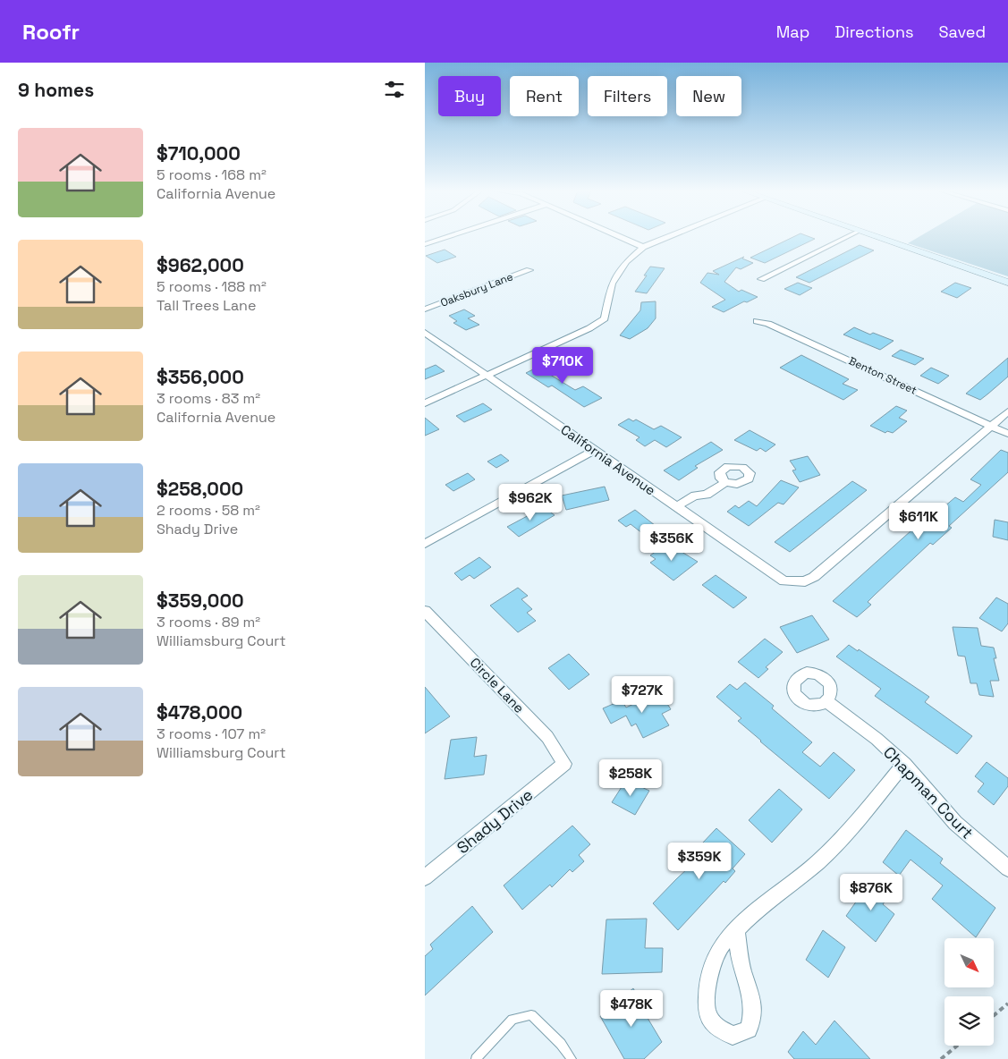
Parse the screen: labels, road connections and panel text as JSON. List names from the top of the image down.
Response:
{
  "streets": {
    "street": [
      "Oaksbury Lane",
      "Benton Street",
      "California Avenue",
      "Circle Lane",
      "Chapman Court",
      "Shady Drive"
    ]
  },
  "crossings": [
    ["Benton Street", "California Avenue"],
    ["Circle Lane", "Shady Drive"]
  ],
  "north": "bottom right",
  "page": {
    "header": "Roofr",
    "nav": ["Map", "Directions", "Saved"],
    "heading": "9 homes",
    "chip": [
      "Buy",
      "Rent",
      "Filters",
      "New"
    ],
    "list": [
      {
        "name": "$710,000",
        "note": "5 rooms · 168 m² · California Avenue"
      },
      {
        "name": "$962,000",
        "note": "5 rooms · 188 m² · Tall Trees Lane"
      },
      {
        "name": "$356,000",
        "note": "3 rooms · 83 m² · California Avenue"
      },
      {
        "name": "$258,000",
        "note": "2 rooms · 58 m² · Shady Drive"
      },
      {
        "name": "$359,000",
        "note": "3 rooms · 89 m² · Williamsburg Court"
      },
      {
        "name": "$478,000",
        "note": "3 rooms · 107 m² · Williamsburg Court"
      }
    ],
    "price": [
      "$710K",
      "$962K",
      "$611K",
      "$356K",
      "$727K",
      "$258K",
      "$359K",
      "$876K",
      "$478K"
    ]
  }
}
